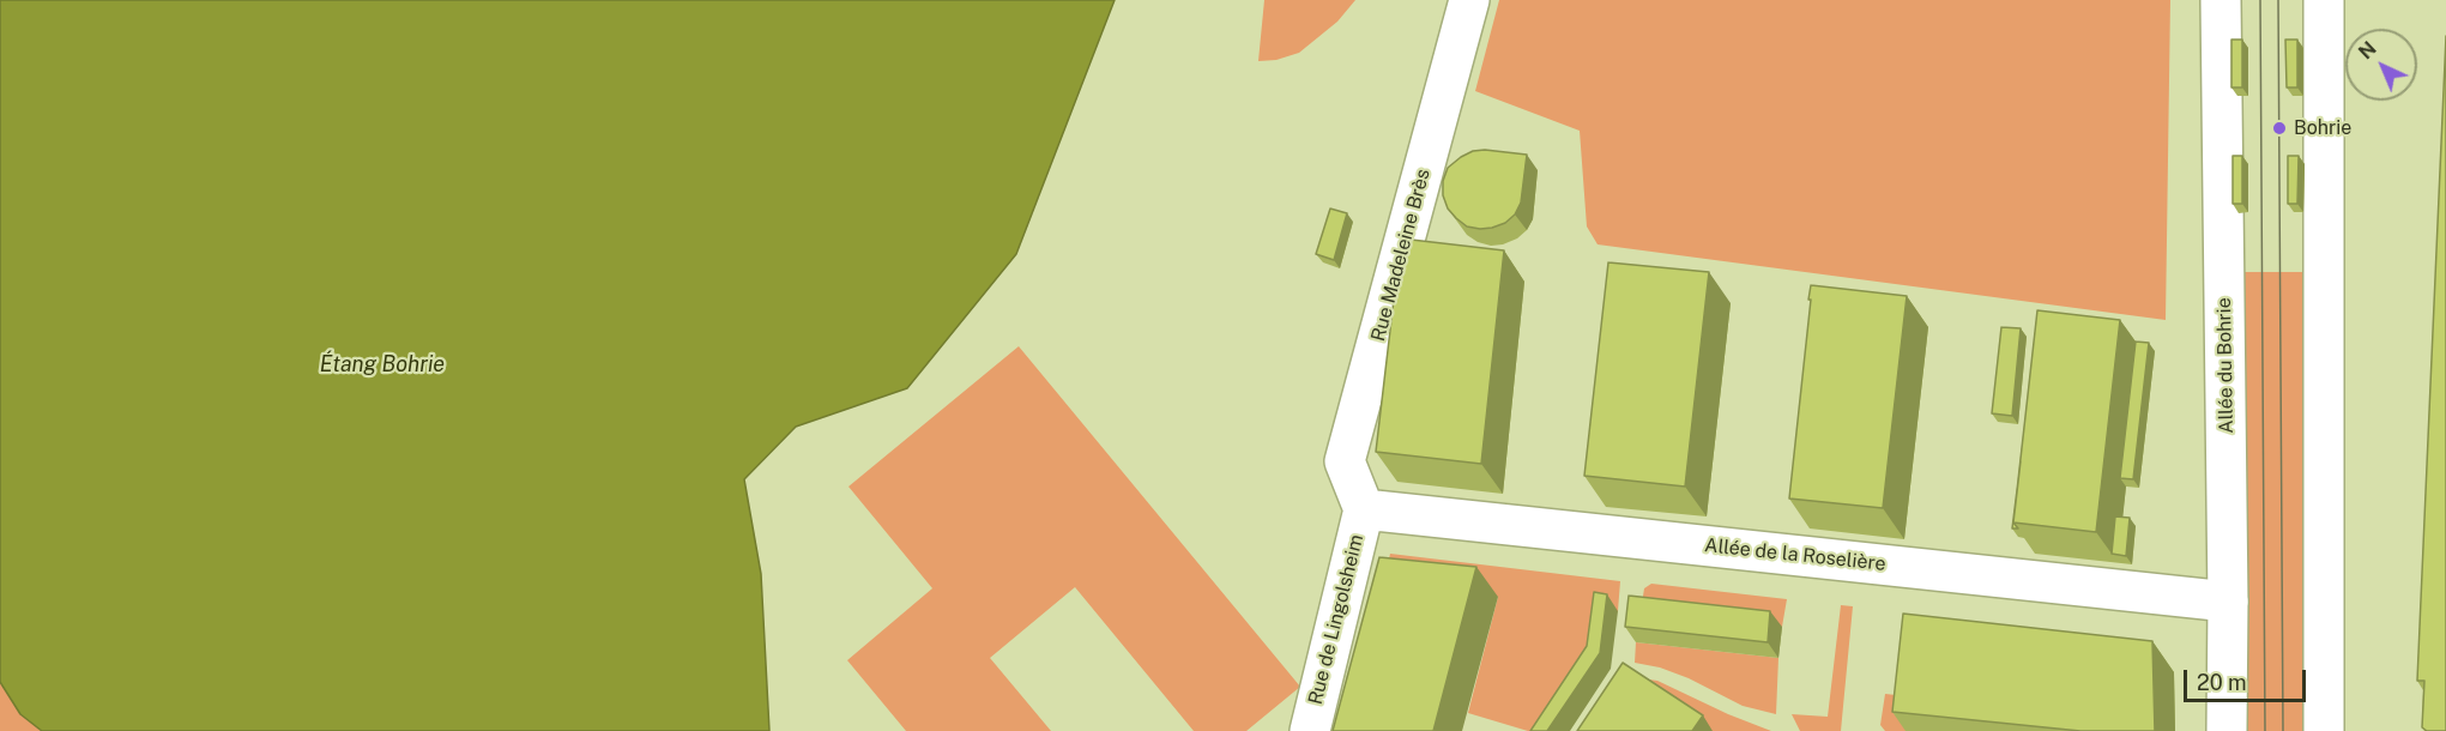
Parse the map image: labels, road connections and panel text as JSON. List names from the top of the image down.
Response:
{
  "streets": {
    "street": [
      "Rue Madeleine Brès",
      "Allée du Bohrie",
      "Allée de la Roselière",
      "Rue de Lingolsheim"
    ]
  },
  "crossings": [
    ["Rue Madeleine Brès", "Allée de la Roselière"],
    ["Rue Madeleine Brès", "Rue de Lingolsheim"],
    ["Allée du Bohrie", "Allée de la Roselière"],
    ["Allée de la Roselière", "Rue de Lingolsheim"]
  ],
  "water": ["Étang Bohrie"],
  "places": ["Bohrie"],
  "scale_bar": "20 m",
  "north": "top left"
}
